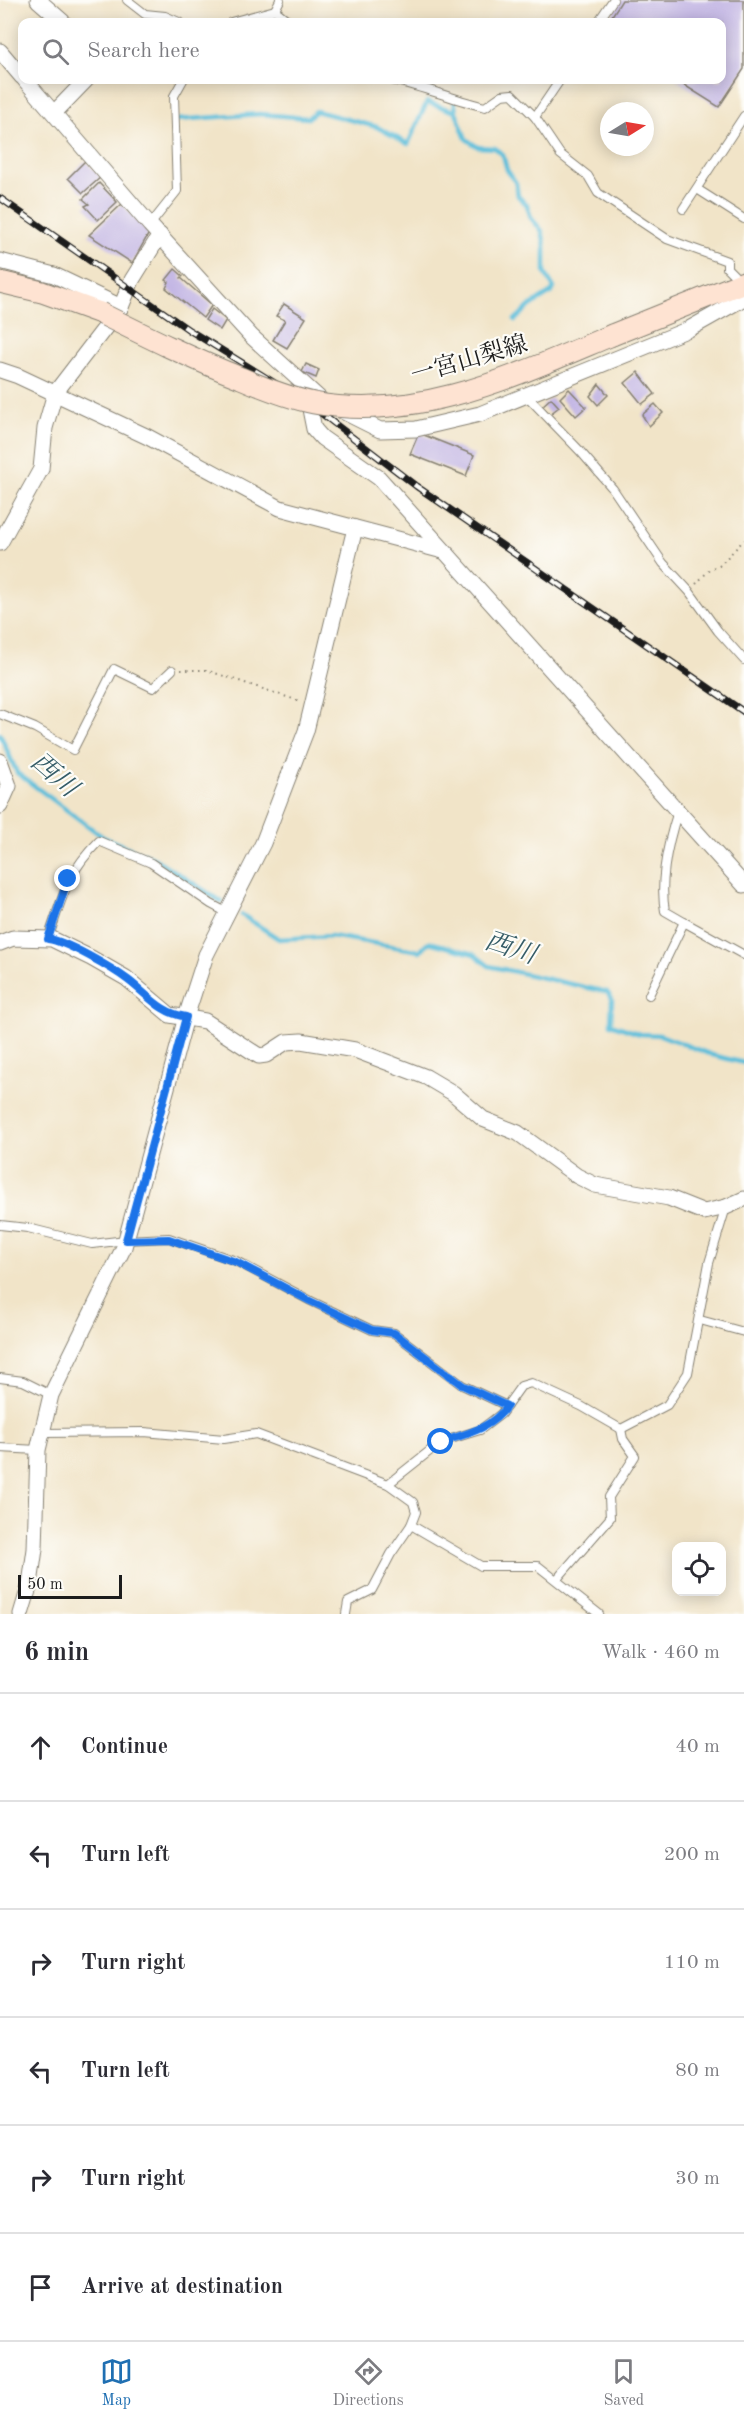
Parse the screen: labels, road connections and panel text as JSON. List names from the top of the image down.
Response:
{
  "streets": {
    "main road": ["一宮山梨線"]
  },
  "water": ["西川"],
  "scale_bar": "50 m",
  "north": "right",
  "page": {
    "search": "Search here",
    "scale": "50 m",
    "heading": ["6 min", "Walk · 460 m"],
    "list": [
      ["Continue", "40 m"],
      ["Turn left", "200 m"],
      ["Turn right", "110 m"],
      ["Turn left", "80 m"],
      ["Turn right", "30 m"],
      "Arrive at destination"
    ],
    "nav": ["Map", "Directions", "Saved"]
  }
}
